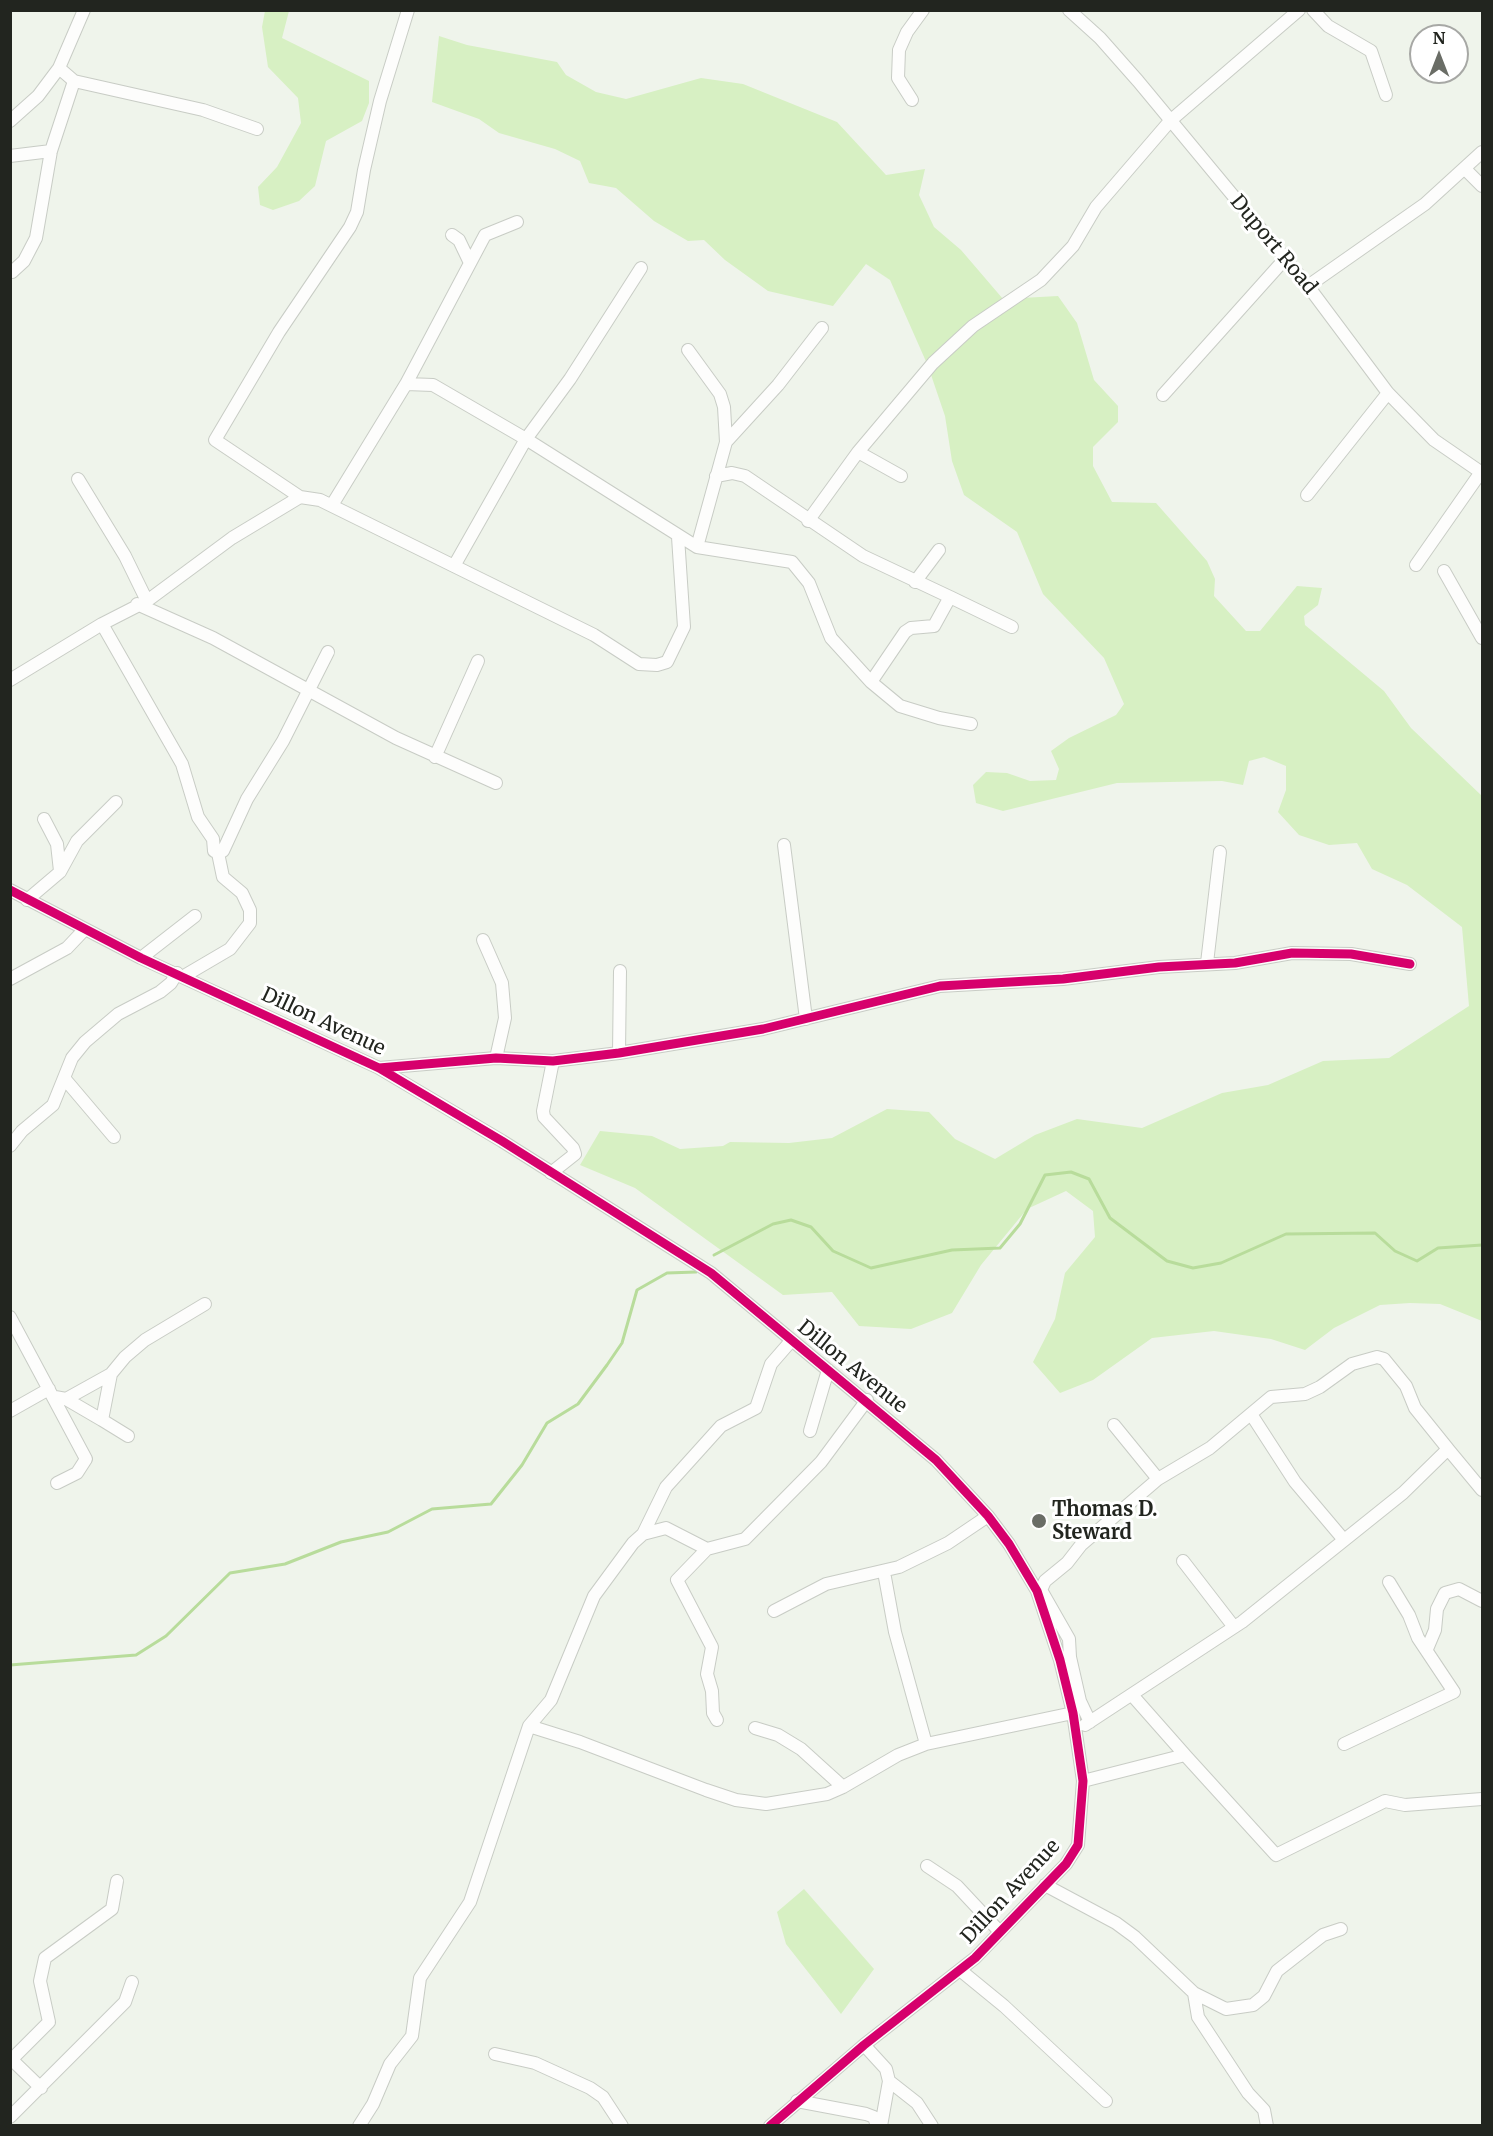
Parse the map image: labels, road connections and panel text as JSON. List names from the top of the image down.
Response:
{
  "streets": {
    "street": ["Duport Road", "Dillon Avenue"]
  },
  "places": ["Thomas D. Steward"],
  "north": "top"
}
